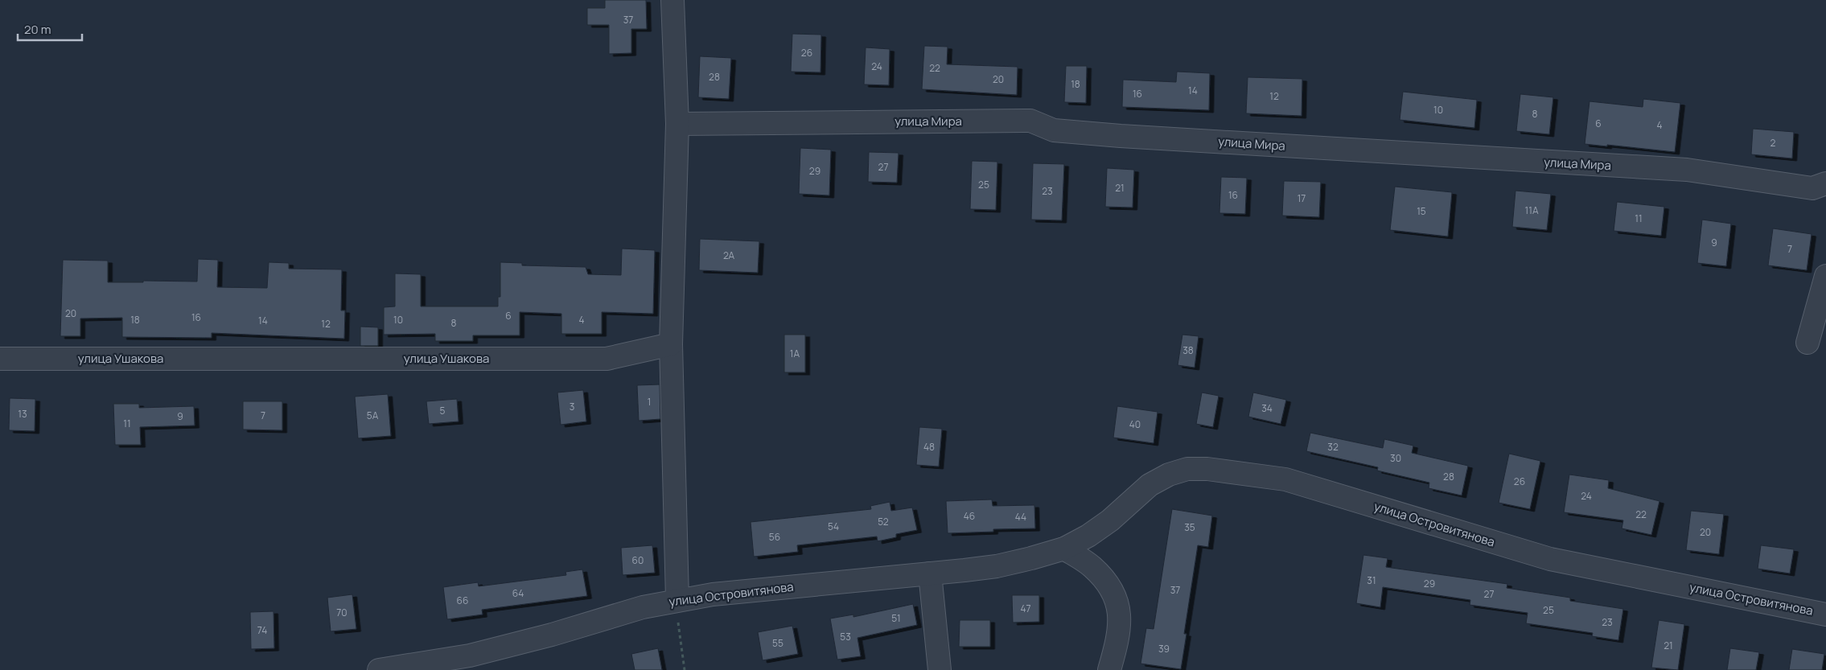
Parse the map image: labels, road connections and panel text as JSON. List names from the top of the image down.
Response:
{
  "streets": {
    "street": ["улица Мира", "улица Ушакова", "улица Островитянова"]
  },
  "house_numbers": [
    "37",
    "26",
    "24",
    "22",
    "28",
    "20",
    "18",
    "14",
    "16",
    "12",
    "10",
    "8",
    "6",
    "4",
    "2",
    "27",
    "29",
    "25",
    "21",
    "23",
    "16",
    "17",
    "11А",
    "15",
    "11",
    "9",
    "7",
    "2А",
    "20",
    "6",
    "16",
    "18",
    "10",
    "4",
    "14",
    "8",
    "12",
    "38",
    "1А",
    "1",
    "3",
    "34",
    "5",
    "13",
    "7",
    "5А",
    "9",
    "11",
    "40",
    "48",
    "32",
    "30",
    "28",
    "26",
    "24",
    "22",
    "46",
    "44",
    "52",
    "54",
    "35",
    "20",
    "56",
    "60",
    "31",
    "29",
    "37",
    "64",
    "27",
    "66",
    "47",
    "25",
    "70",
    "51",
    "23",
    "74",
    "53",
    "55",
    "21",
    "39"
  ],
  "scale_bar": "20 m"
}
